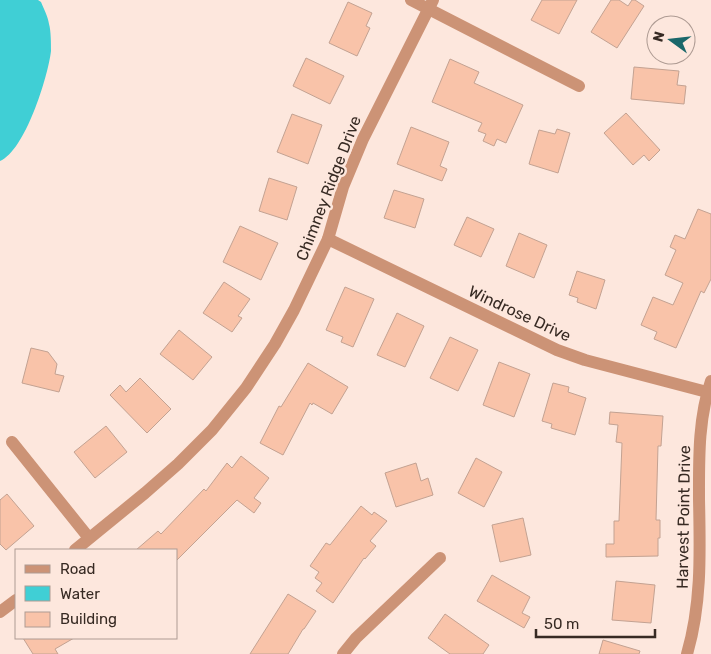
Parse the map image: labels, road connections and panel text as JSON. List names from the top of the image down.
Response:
{
  "streets": {
    "street": ["Chimney Ridge Drive", "Windrose Drive", "Harvest Point Drive"]
  },
  "crossings": [
    ["Chimney Ridge Drive", "Windrose Drive"],
    ["Windrose Drive", "Harvest Point Drive"]
  ],
  "legend": ["Road", "Water", "Building"],
  "scale_bar": "50 m",
  "north": "left"
}
